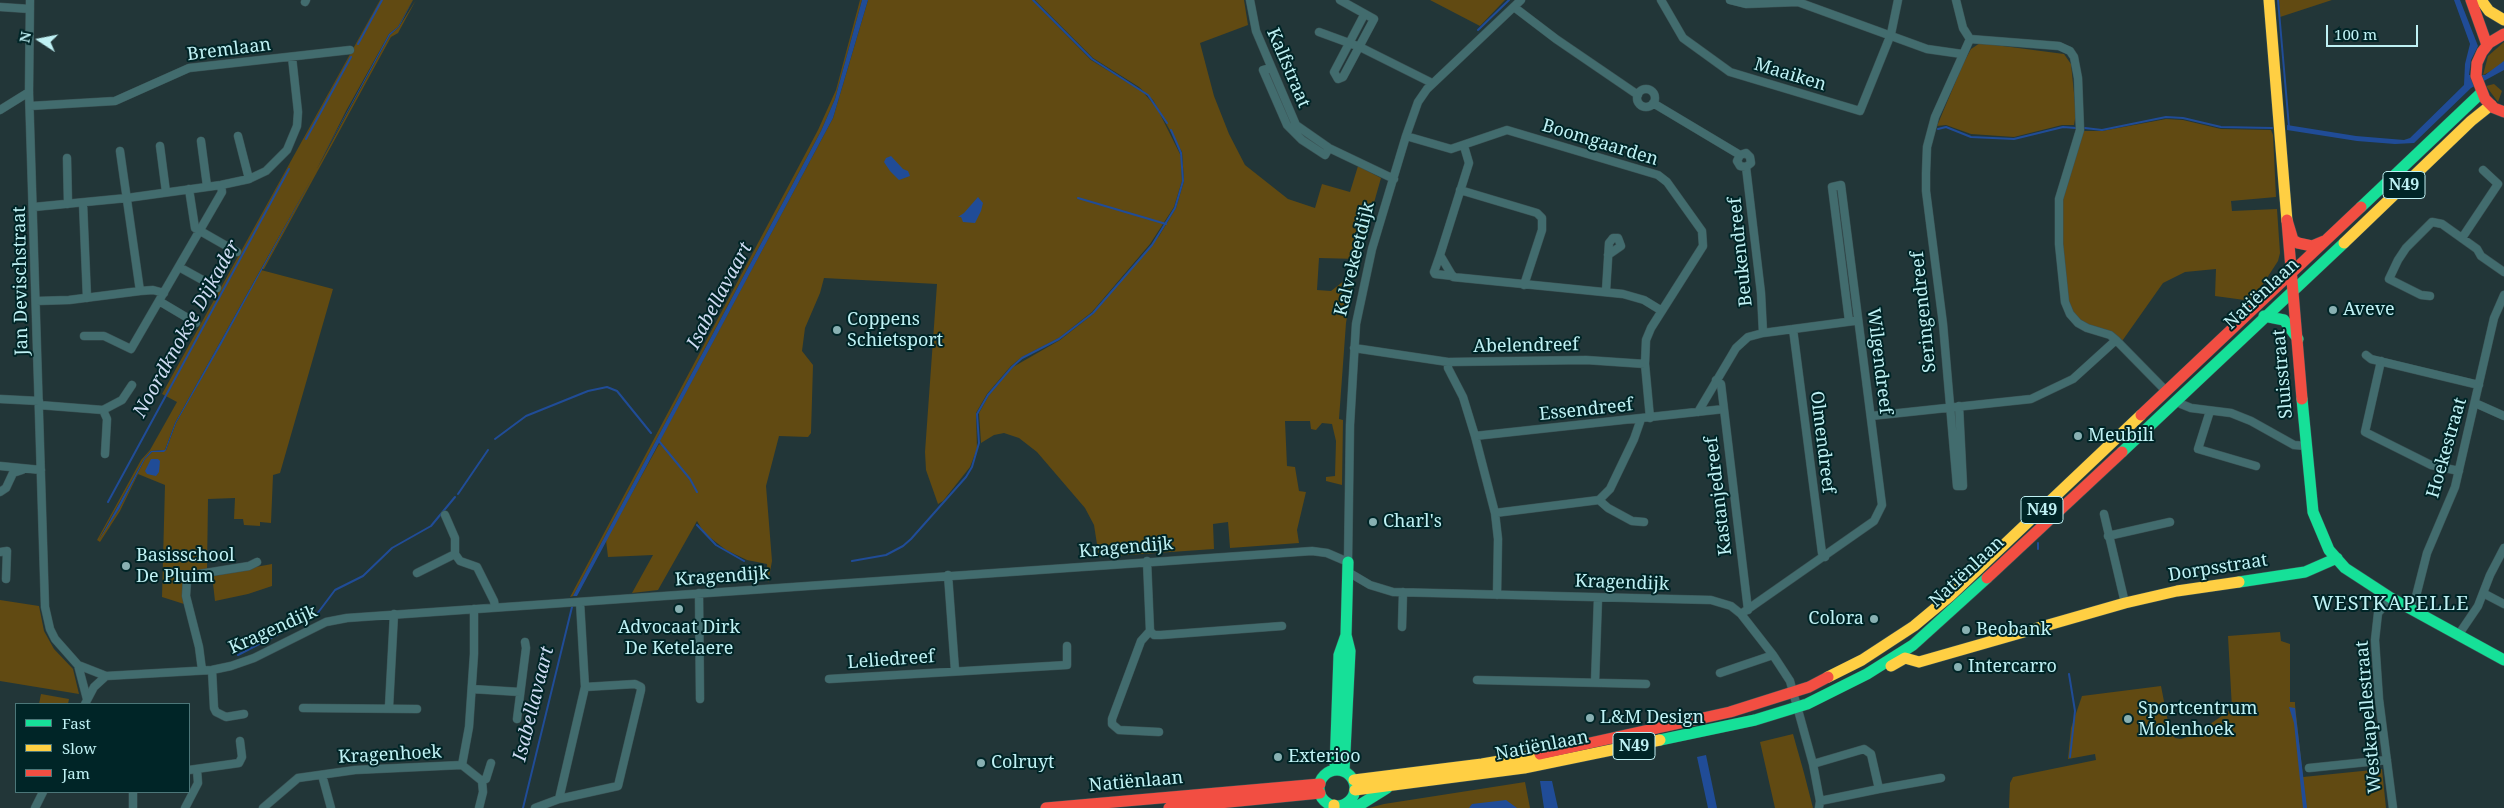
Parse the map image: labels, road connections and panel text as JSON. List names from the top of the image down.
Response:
{
  "streets": {
    "main road": [
      "N49",
      "Kalvekeetdijk",
      "Natiënlaan",
      "Sluisstraat",
      "Dorpsstraat"
    ],
    "street": [
      "Bremlaan",
      "Kalfstraat",
      "Maaiken",
      "Boomgaarden",
      "Beukendreef",
      "Jan Devischstraat",
      "Seringendreef",
      "Abelendreef",
      "Wilgendreef",
      "Essendreef",
      "Olmendreef",
      "Hoekestraat",
      "Kastanjedreef",
      "Kragendijk",
      "Leliedreef",
      "Westkapellestraat",
      "Kragenhoek"
    ]
  },
  "crossings": [
    ["Bremlaan", "Jan Devischstraat"],
    ["Kalfstraat", "Kalvekeetdijk"],
    ["Boomgaarden", "Kalvekeetdijk"],
    ["Boomgaarden", "Abelendreef"],
    ["N49", "Natiënlaan"],
    ["Beukendreef", "Kalvekeetdijk"],
    ["Kalvekeetdijk", "Natiënlaan"],
    ["Kalvekeetdijk", "Abelendreef"],
    ["Kalvekeetdijk", "Kragendijk"],
    ["Jan Devischstraat", "Kragendijk"],
    ["Natiënlaan", "Sluisstraat"],
    ["Natiënlaan", "Kragendijk"],
    ["Natiënlaan", "Dorpsstraat"],
    ["Wilgendreef", "Olmendreef"],
    ["Wilgendreef", "Kastanjedreef"],
    ["Wilgendreef", "Kragendijk"],
    ["Sluisstraat", "Dorpsstraat"],
    ["Essendreef", "Kastanjedreef"],
    ["Kastanjedreef", "Kragendijk"],
    ["Kragendijk", "Leliedreef"],
    ["Kragendijk", "Kragenhoek"]
  ],
  "districts": ["WESTKAPELLE"],
  "water": ["Isabellavaart", "Noordknokse Dijkader"],
  "places": [
    "Aveve",
    "Coppens Schietsport",
    "Meubili",
    "Charl's",
    "Basisschool De Pluim",
    "Advocaat Dirk De Ketelaere",
    "Colora",
    "Beobank",
    "Intercarro",
    "L&M Design",
    "Sportcentrum Molenhoek",
    "Exterioo",
    "Colruyt"
  ],
  "legend": ["Fast", "Slow", "Jam"],
  "scale_bar": "100 m",
  "north": "left"
}
